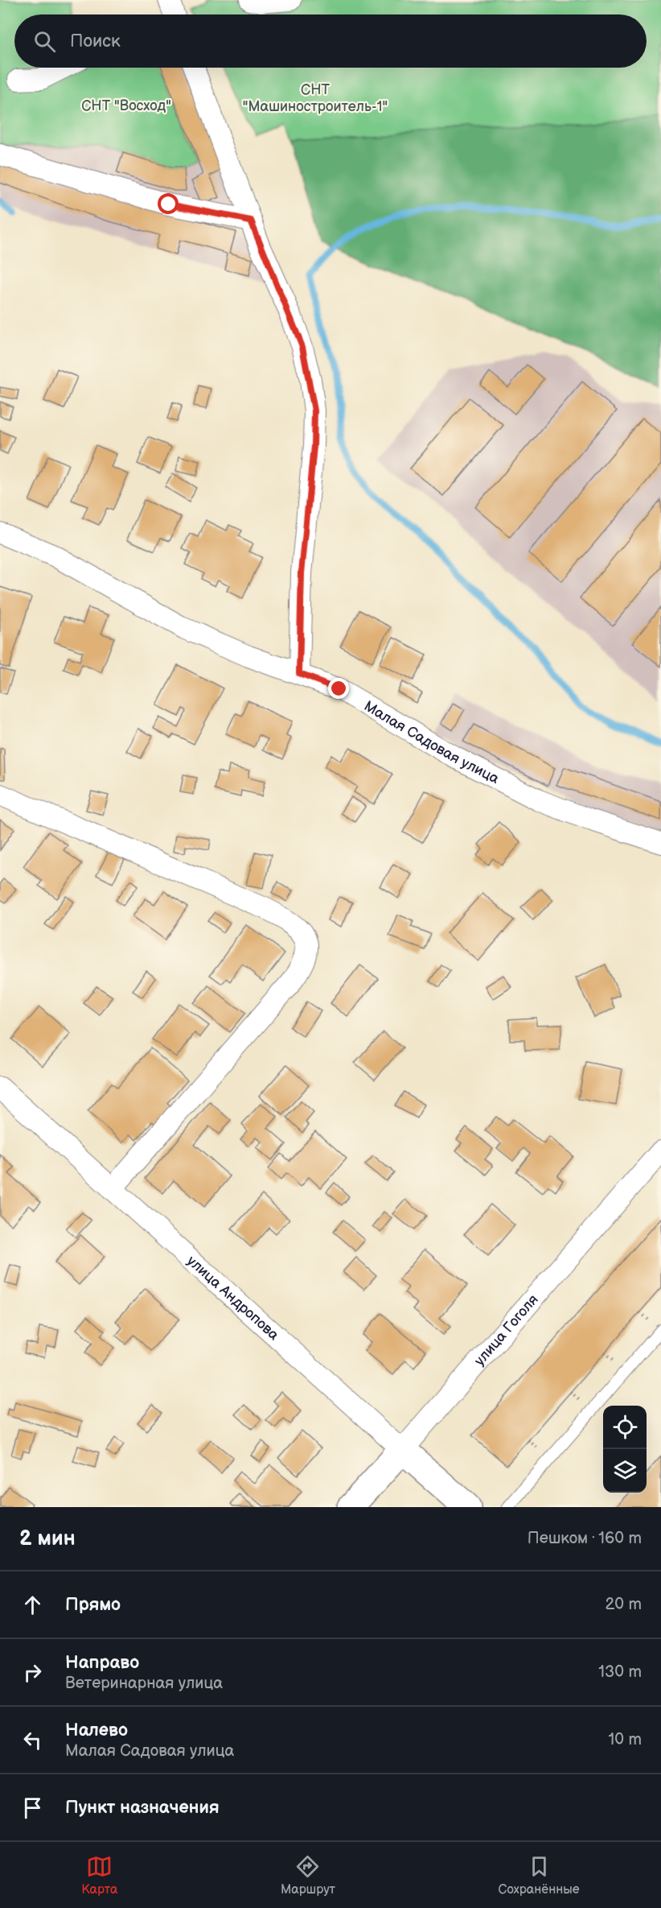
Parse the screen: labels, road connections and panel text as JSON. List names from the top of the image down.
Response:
{
  "streets": {
    "street": ["Малая Садовая улица", "улица Андропова", "улица Гоголя"]
  },
  "crossings": [
    ["улица Андропова", "улица Гоголя"]
  ],
  "parks": ["СНТ \"Машиностроитель-1\"", "СНТ \"Восход\""],
  "page": {
    "search": "Поиск",
    "heading": ["2 мин", "Пешком · 160 m"],
    "list": [
      ["Прямо", "20 m"],
      ["Направо", "Ветеринарная улица", "130 m"],
      ["Налево", "Малая Садовая улица", "10 m"],
      "Пункт назначения"
    ],
    "nav": ["Карта", "Маршрут", "Сохранённые"]
  }
}
